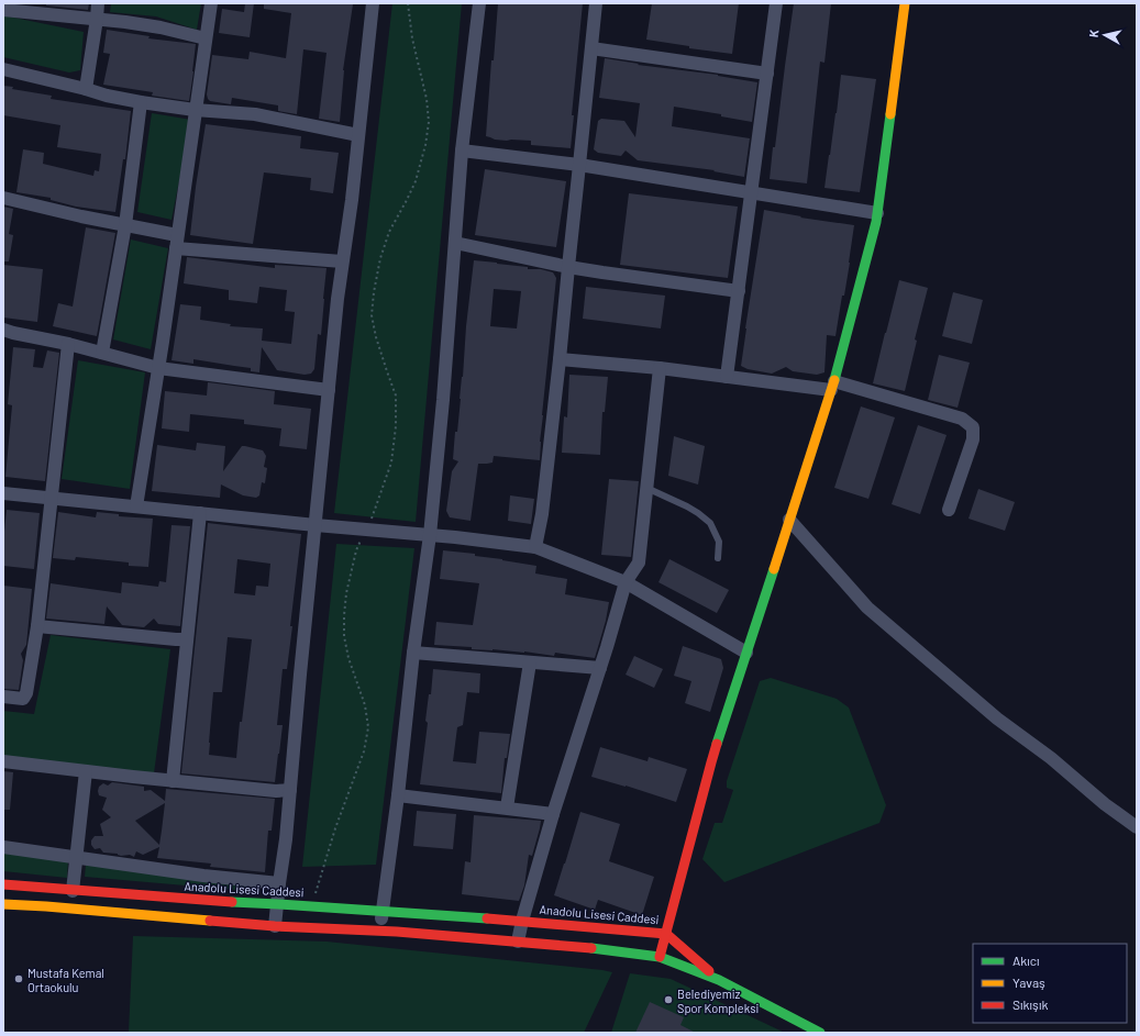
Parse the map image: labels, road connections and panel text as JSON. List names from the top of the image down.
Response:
{
  "streets": {
    "street": ["Anadolu Lisesi Caddesi"]
  },
  "places": ["Mustafa Kemal Ortaokulu", "Belediyemiz Spor Kompleksi"],
  "legend": ["Akıcı", "Yavaş", "Sıkışık"],
  "north": "left"
}
